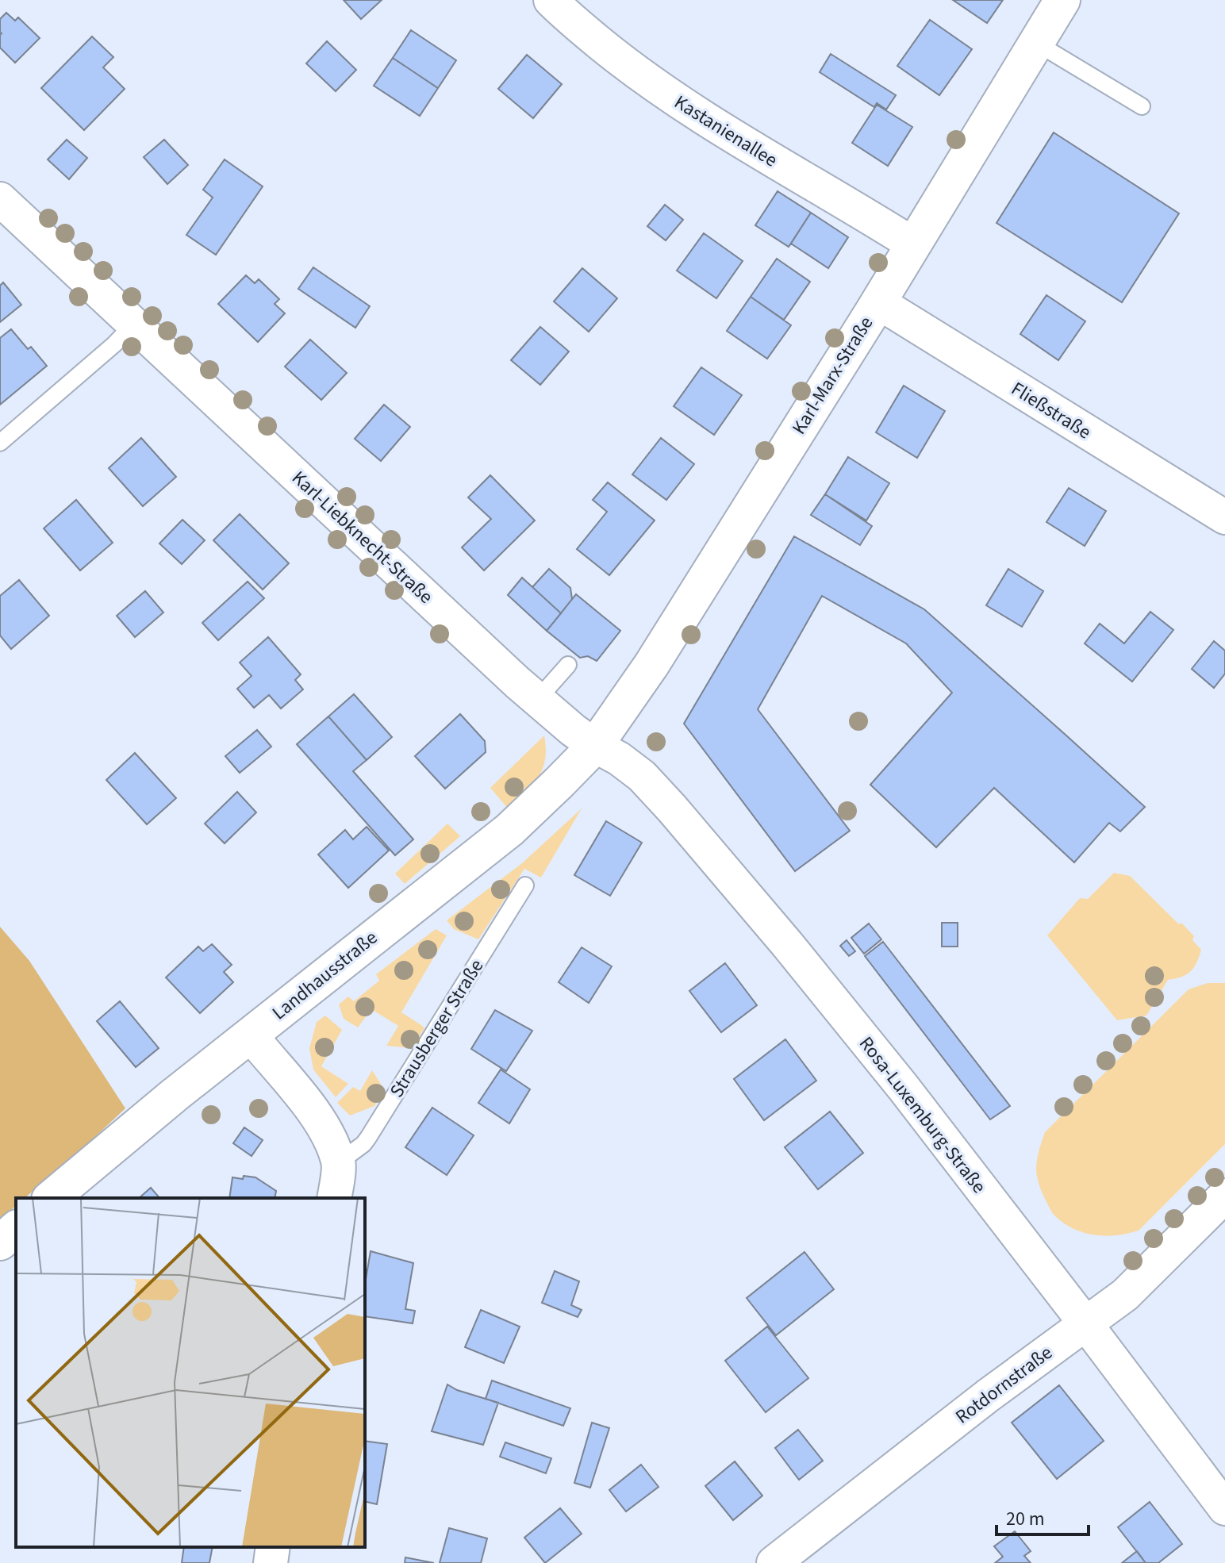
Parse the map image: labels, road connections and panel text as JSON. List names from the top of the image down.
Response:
{
  "streets": {
    "street": [
      "Kastanienallee",
      "Karl-Marx-Straße",
      "Fließstraße",
      "Karl-Liebknecht-Straße",
      "Landhausstraße",
      "Rosa-Luxemburg-Straße",
      "Rotdornstraße"
    ],
    "lane": ["Strausberger Straße"]
  },
  "crossings": [
    ["Kastanienallee", "Karl-Marx-Straße"],
    ["Karl-Marx-Straße", "Fließstraße"],
    ["Karl-Marx-Straße", "Karl-Liebknecht-Straße"],
    ["Karl-Marx-Straße", "Landhausstraße"],
    ["Karl-Marx-Straße", "Rosa-Luxemburg-Straße"],
    ["Karl-Liebknecht-Straße", "Landhausstraße"],
    ["Karl-Liebknecht-Straße", "Rosa-Luxemburg-Straße"],
    ["Landhausstraße", "Rosa-Luxemburg-Straße"],
    ["Rosa-Luxemburg-Straße", "Rotdornstraße"]
  ],
  "scale_bar": "20 m"
}
